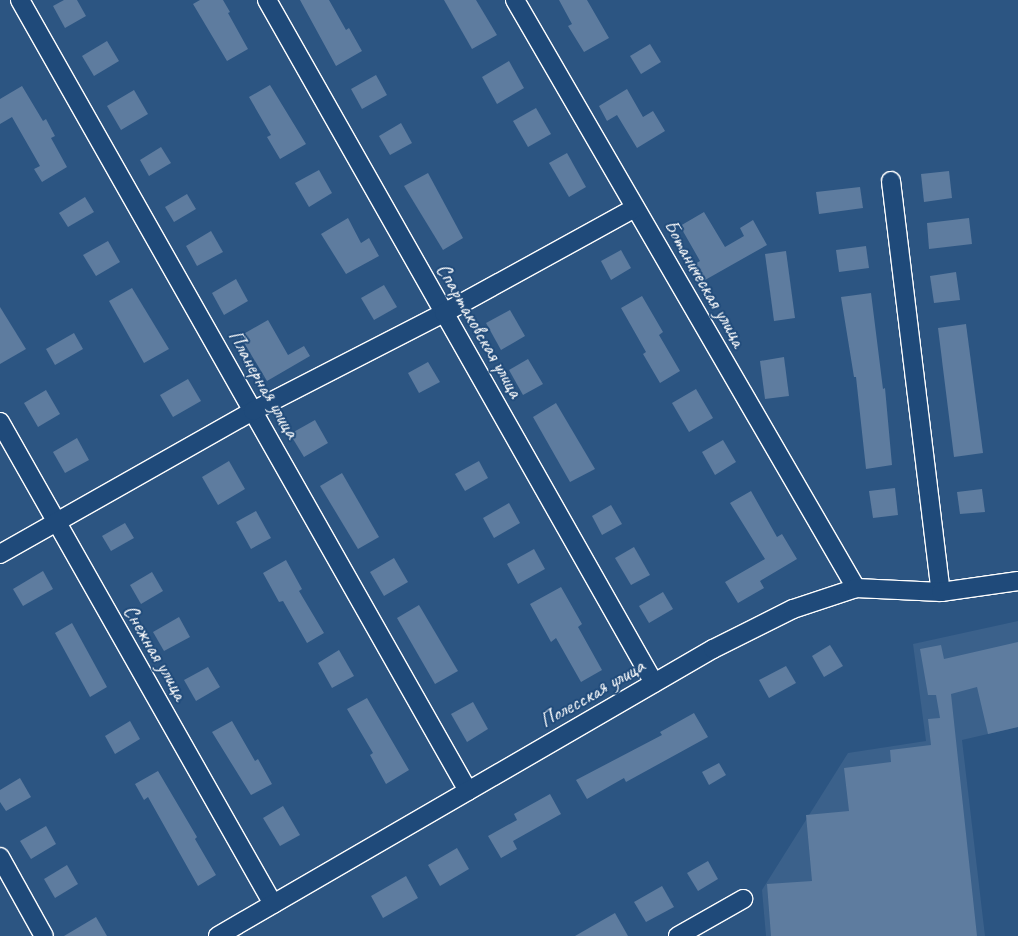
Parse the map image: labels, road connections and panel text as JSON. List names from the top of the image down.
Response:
{
  "streets": {
    "street": [
      "Ботаническая улица",
      "Спартаковская улица",
      "Планерная улица",
      "Снежная улица",
      "Полесская улица"
    ]
  },
  "crossings": [
    ["Ботаническая улица", "Полесская улица"],
    ["Спартаковская улица", "Полесская улица"],
    ["Планерная улица", "Полесская улица"],
    ["Снежная улица", "Полесская улица"]
  ]
}
